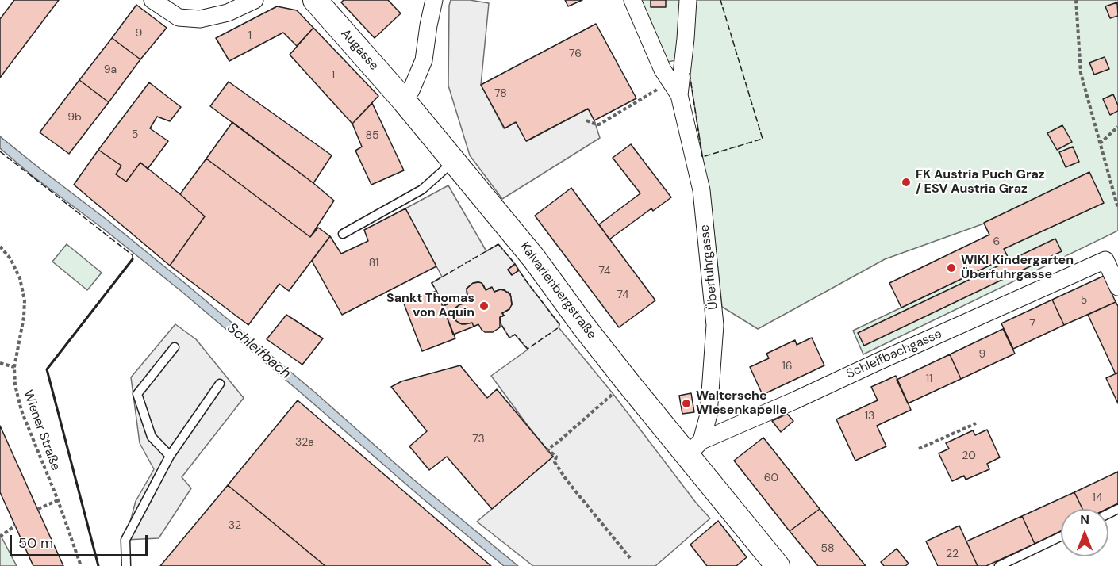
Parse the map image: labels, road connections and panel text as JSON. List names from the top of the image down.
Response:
{
  "streets": {
    "street": [
      "Augasse",
      "Überfuhrgasse",
      "Kalvarienbergstraße",
      "Schleifbachgasse"
    ],
    "path": ["Wiener Straße"]
  },
  "crossings": [
    ["Augasse", "Kalvarienbergstraße"],
    ["Überfuhrgasse", "Kalvarienbergstraße"],
    ["Überfuhrgasse", "Schleifbachgasse"],
    ["Kalvarienbergstraße", "Schleifbachgasse"]
  ],
  "water": ["Schleifbach"],
  "places": [
    "FK Austria Puch Graz / ESV Austria Graz",
    "WIKI Kindergarten Überfuhrgasse",
    "Sankt Thomas von Aquin",
    "Waltersche Wiesenkapelle"
  ],
  "house_numbers": [
    "9",
    "1",
    "76",
    "9a",
    "1",
    "78",
    "9b",
    "5",
    "85",
    "6",
    "81",
    "74",
    "74",
    "5",
    "7",
    "9",
    "16",
    "11",
    "13",
    "73",
    "32a",
    "20",
    "60",
    "14",
    "32",
    "58",
    "22"
  ],
  "scale_bar": "50 m",
  "north": "top"
}
